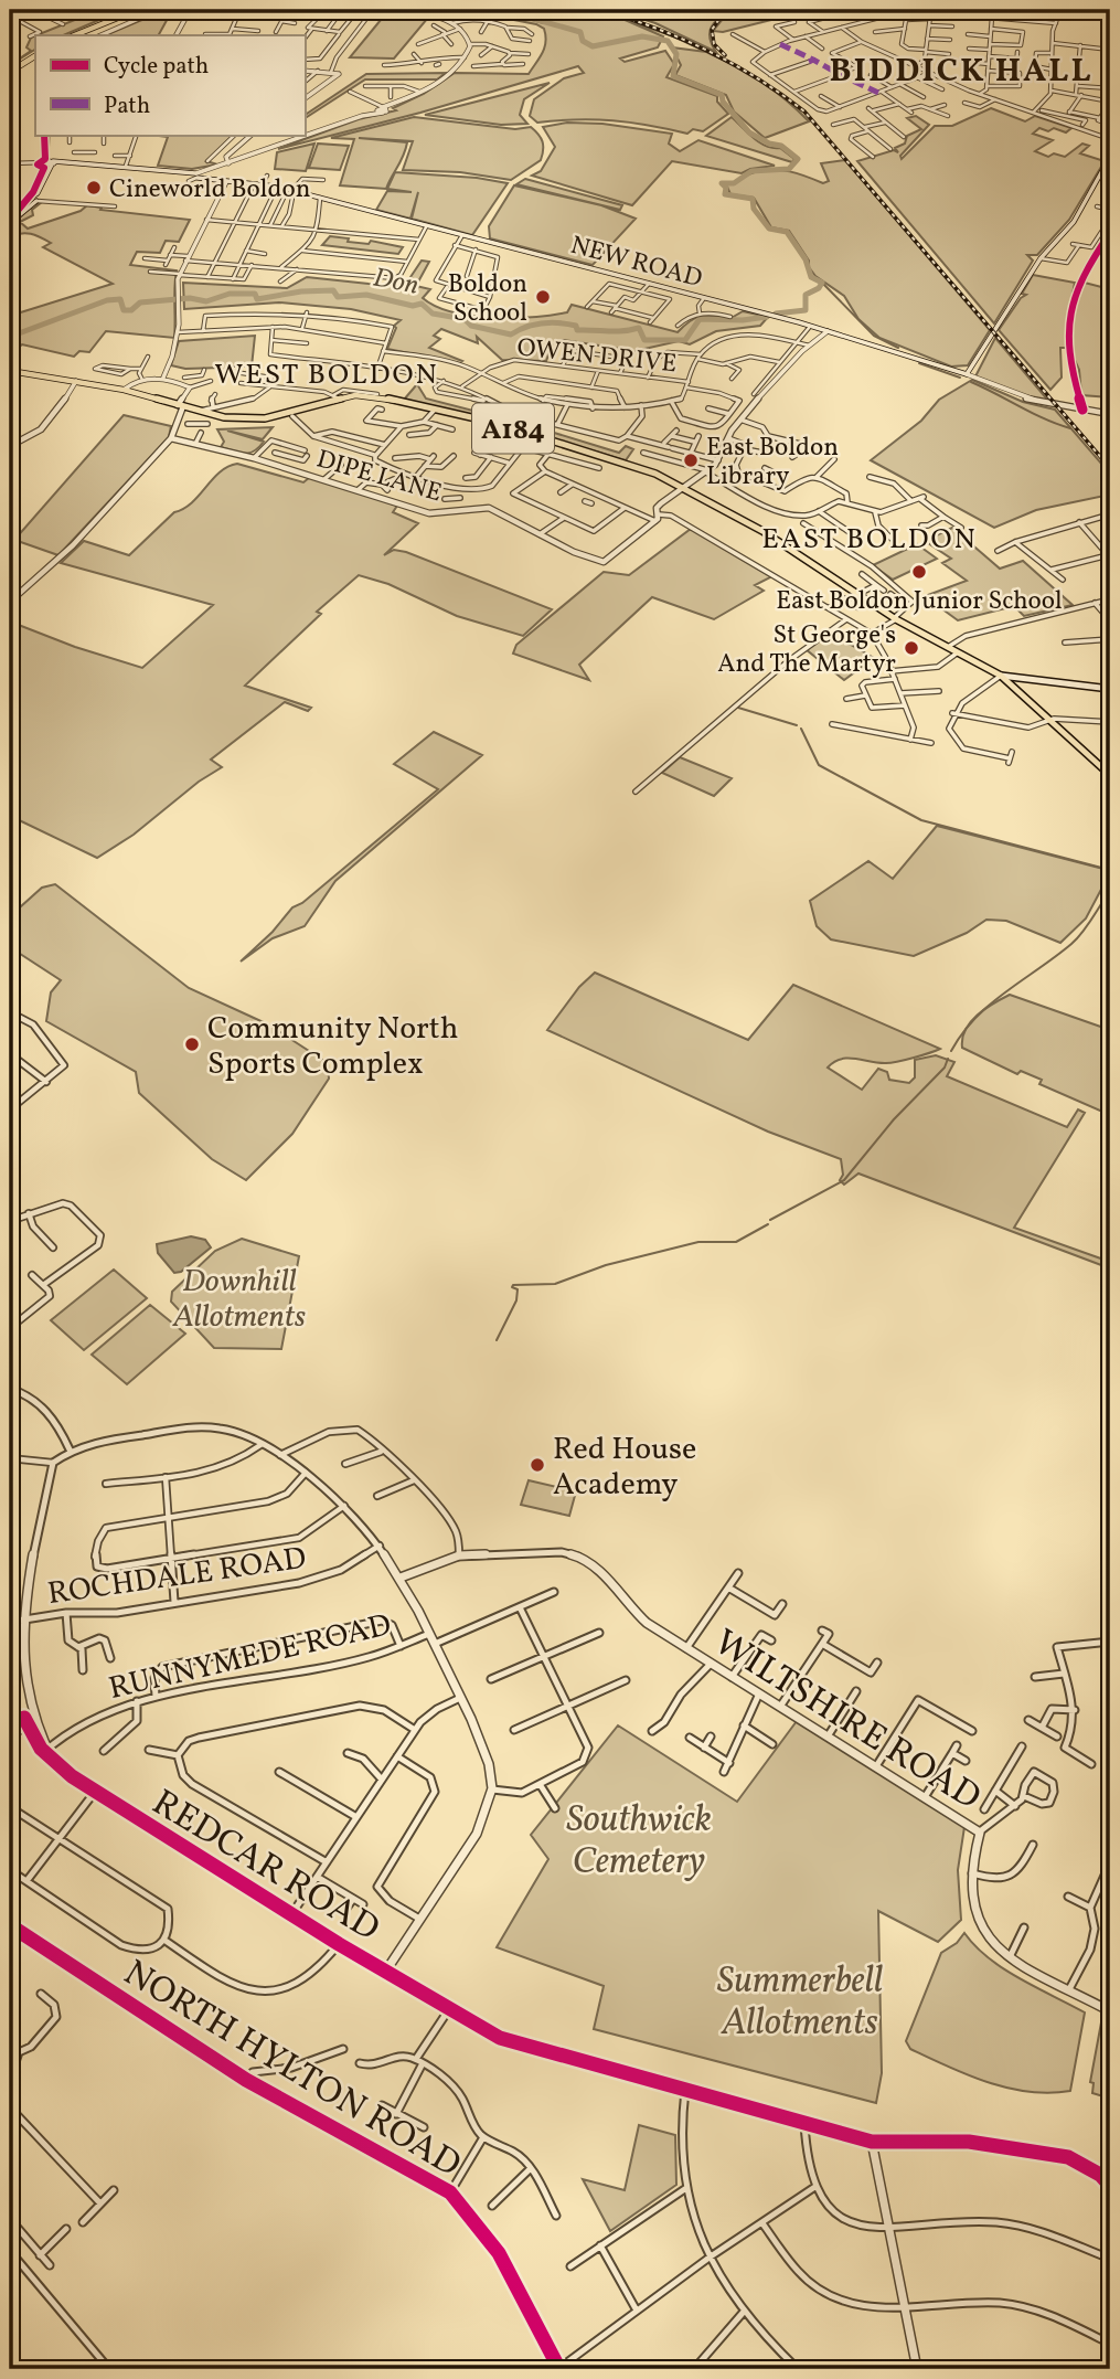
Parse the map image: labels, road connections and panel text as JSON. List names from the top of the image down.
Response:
{
  "streets": {
    "main road": ["NEW ROAD", "A184"],
    "street": [
      "OWEN DRIVE",
      "DIPE LANE",
      "ROCHDALE ROAD",
      "RUNNYMEDE ROAD",
      "WILTSHIRE ROAD",
      "REDCAR ROAD",
      "NORTH HYLTON ROAD"
    ]
  },
  "crossings": [
    ["RUNNYMEDE ROAD", "REDCAR ROAD"]
  ],
  "districts": ["BIDDICK HALL", "WEST BOLDON", "EAST BOLDON"],
  "water": ["Don"],
  "parks": ["Downhill Allotments", "Southwick Cemetery", "Summerbell Allotments"],
  "places": [
    "Cineworld Boldon",
    "Boldon School",
    "East Boldon Library",
    "East Boldon Junior School",
    "St George's And The Martyr",
    "Community North Sports Complex",
    "Red House Academy"
  ],
  "legend": ["Cycle path", "Path"]
}
